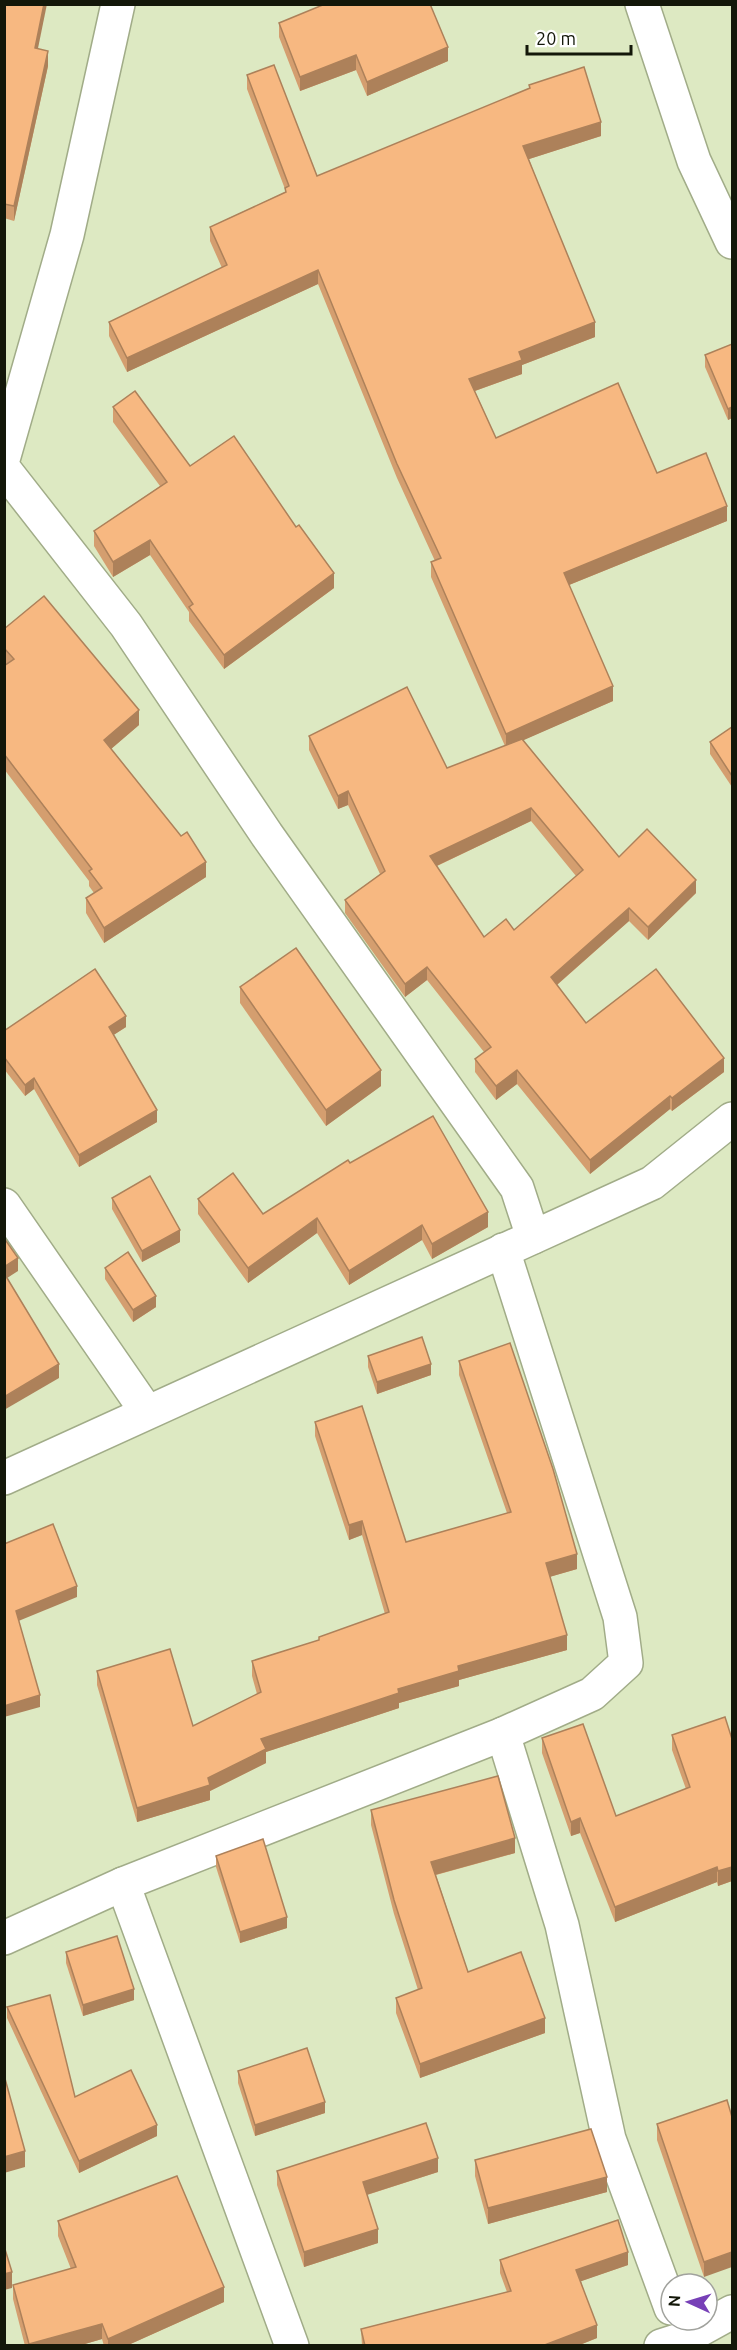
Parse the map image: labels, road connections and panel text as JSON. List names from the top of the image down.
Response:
{
  "scale_bar": "20 m",
  "north": "left"
}
